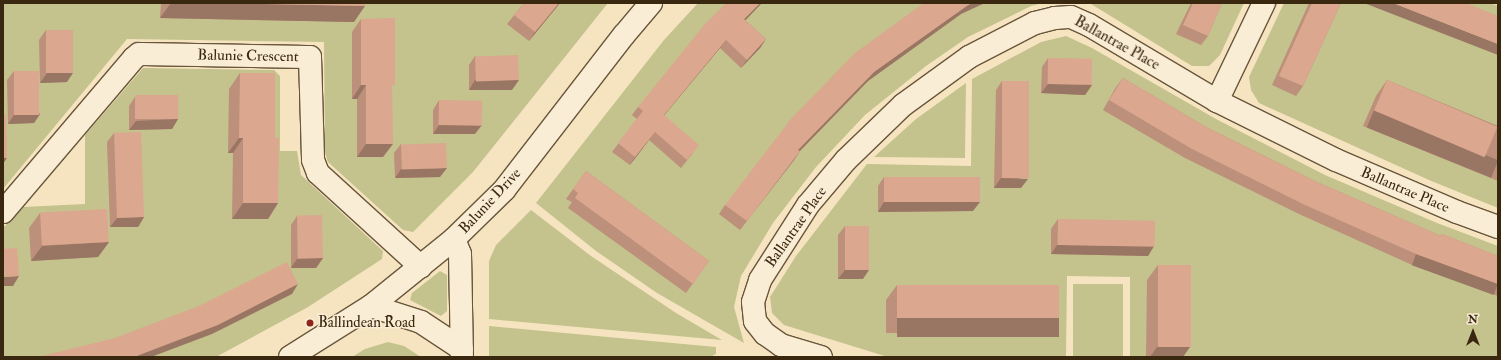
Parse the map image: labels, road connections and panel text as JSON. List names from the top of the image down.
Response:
{
  "streets": {
    "street": ["Ballantrae Place", "Balunie Crescent", "Balunie Drive"]
  },
  "crossings": [
    ["Balunie Crescent", "Balunie Drive"]
  ],
  "places": ["Ballindean Road"],
  "north": "top"
}
